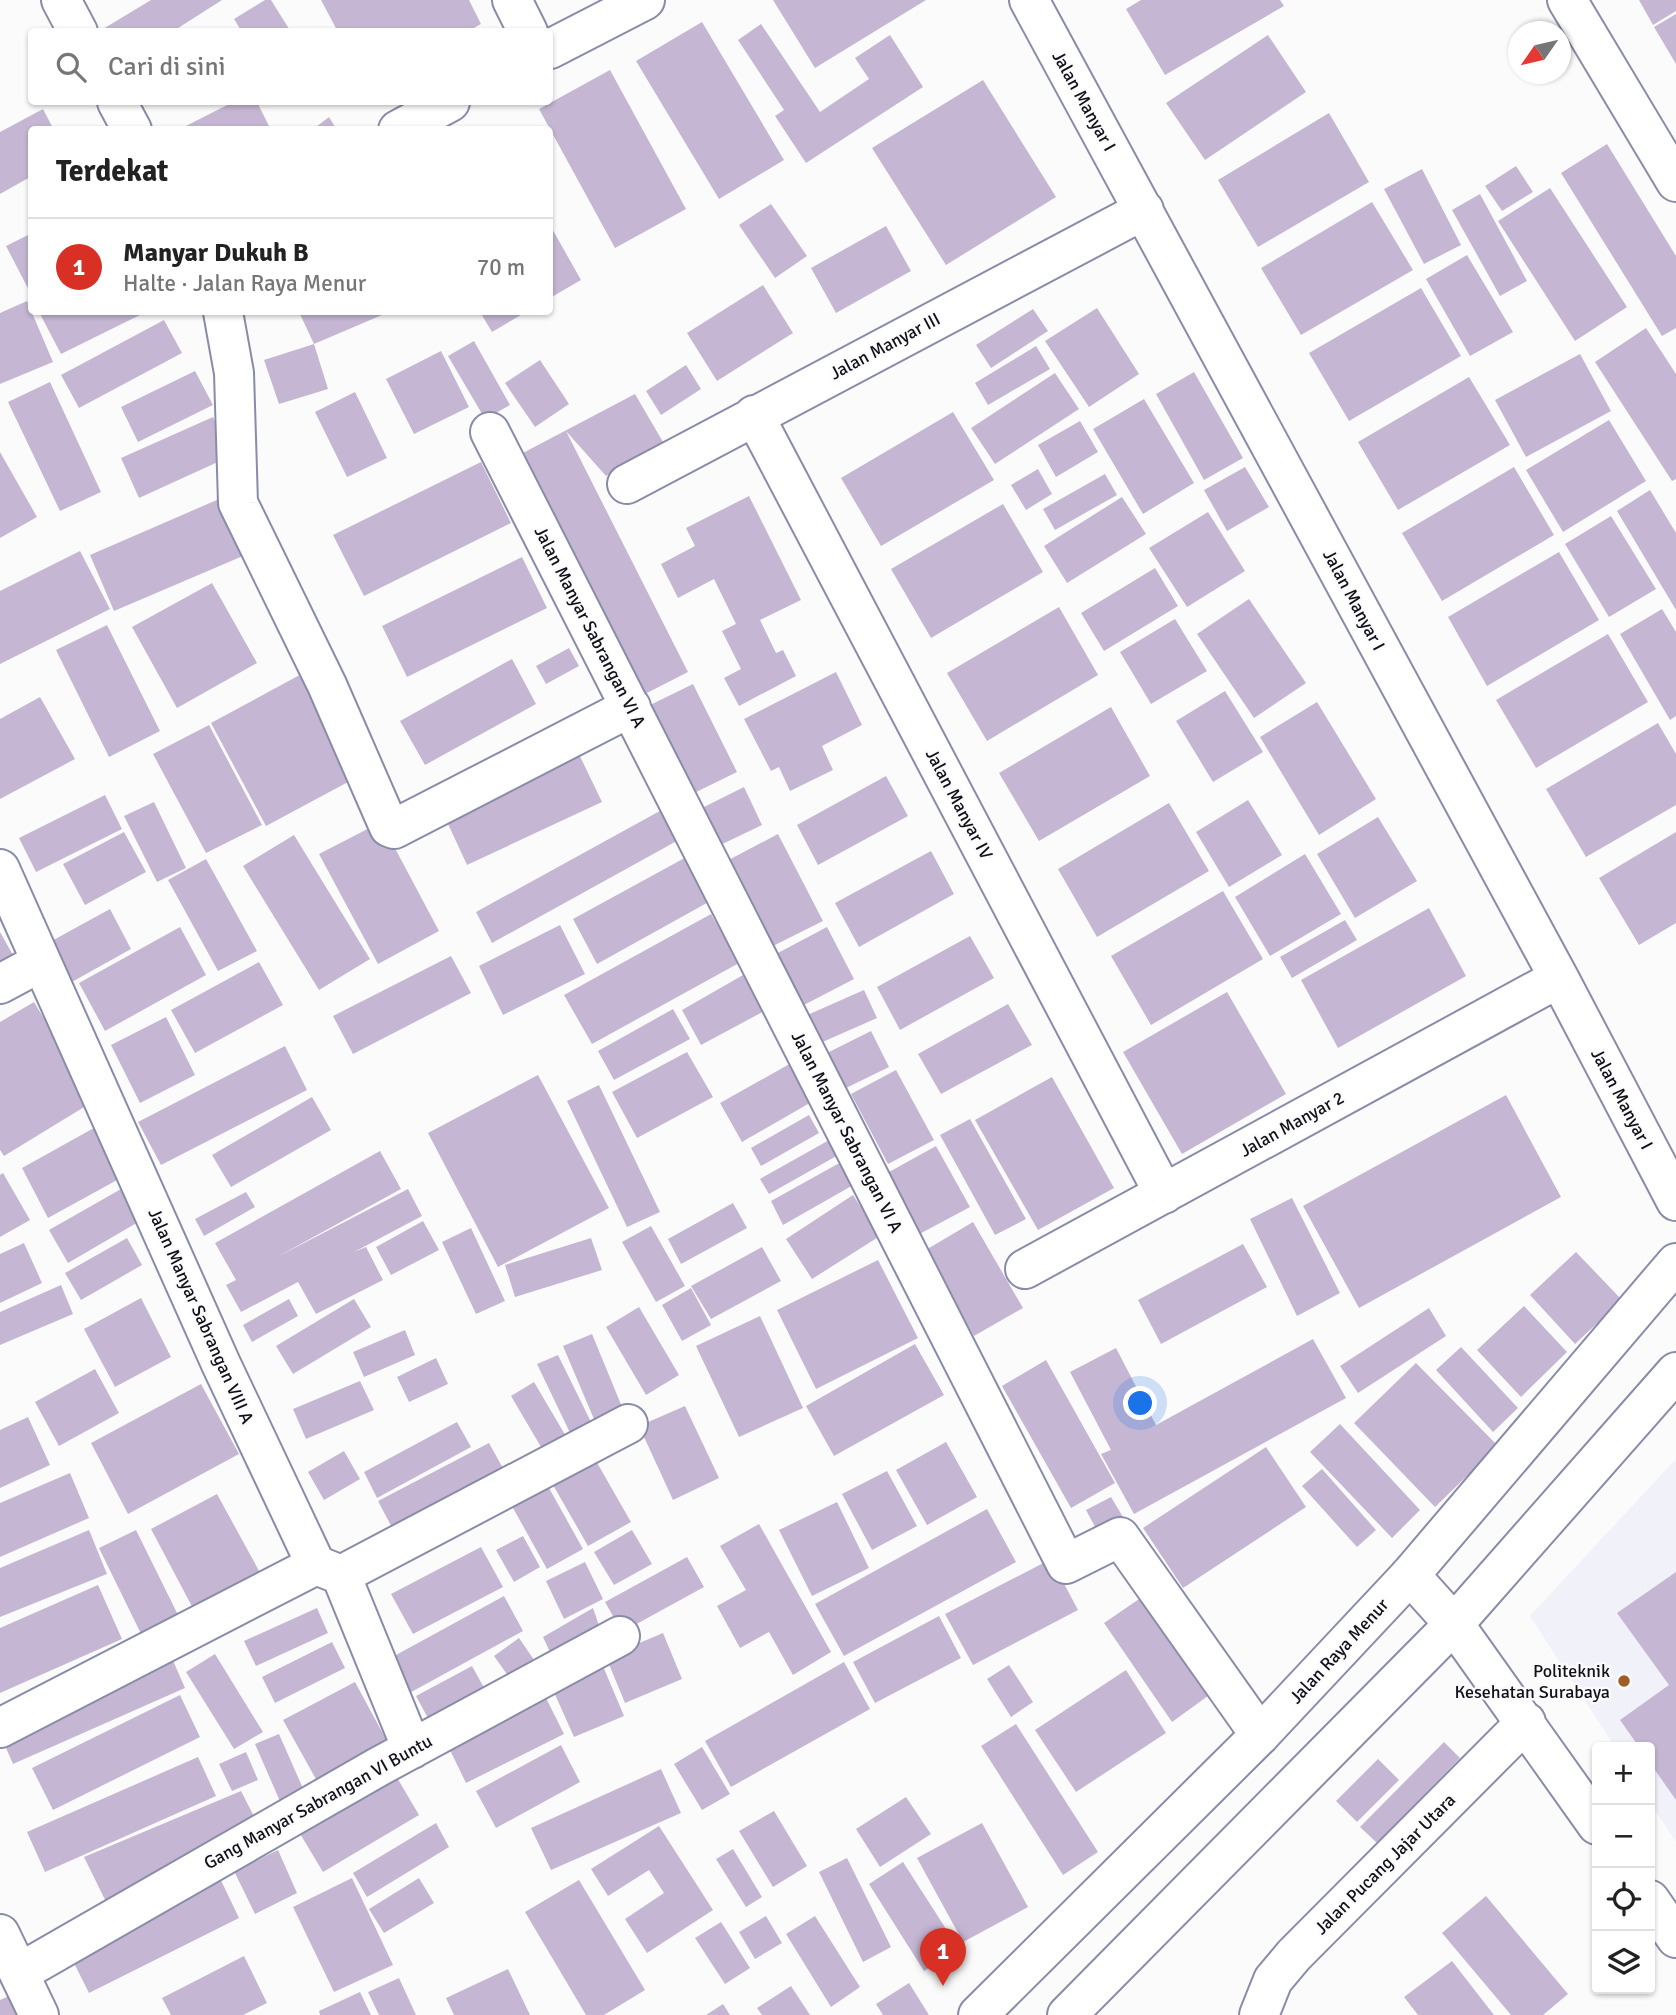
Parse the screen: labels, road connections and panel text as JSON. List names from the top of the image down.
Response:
{
  "streets": {
    "street": [
      "Jalan Manyar I",
      "Jalan Manyar III",
      "Jalan Manyar Sabrangan VI A",
      "Jalan Manyar IV",
      "Jalan Manyar 2",
      "Jalan Manyar Sabrangan VIII A",
      "Jalan Raya Menur",
      "Gang Manyar Sabrangan VI Buntu",
      "Jalan Pucang Jajar Utara"
    ]
  },
  "crossings": [
    ["Jalan Manyar I", "Jalan Manyar III"],
    ["Jalan Manyar I", "Jalan Manyar 2"],
    ["Jalan Manyar III", "Jalan Manyar IV"],
    ["Jalan Manyar Sabrangan VI A", "Jalan Raya Menur"],
    ["Jalan Manyar IV", "Jalan Manyar 2"],
    ["Jalan Manyar Sabrangan VIII A", "Gang Manyar Sabrangan VI Buntu"]
  ],
  "places": ["Politeknik Kesehatan Surabaya"],
  "north": "bottom left",
  "page": {
    "search": "Cari di sini",
    "heading": "Terdekat",
    "list": [
      {
        "mark": "1",
        "name": "Manyar Dukuh B",
        "note": "Halte · Jalan Raya Menur",
        "value": "70 m"
      }
    ],
    "map_buttons": ["+", "−"],
    "pins": "1"
  }
}
